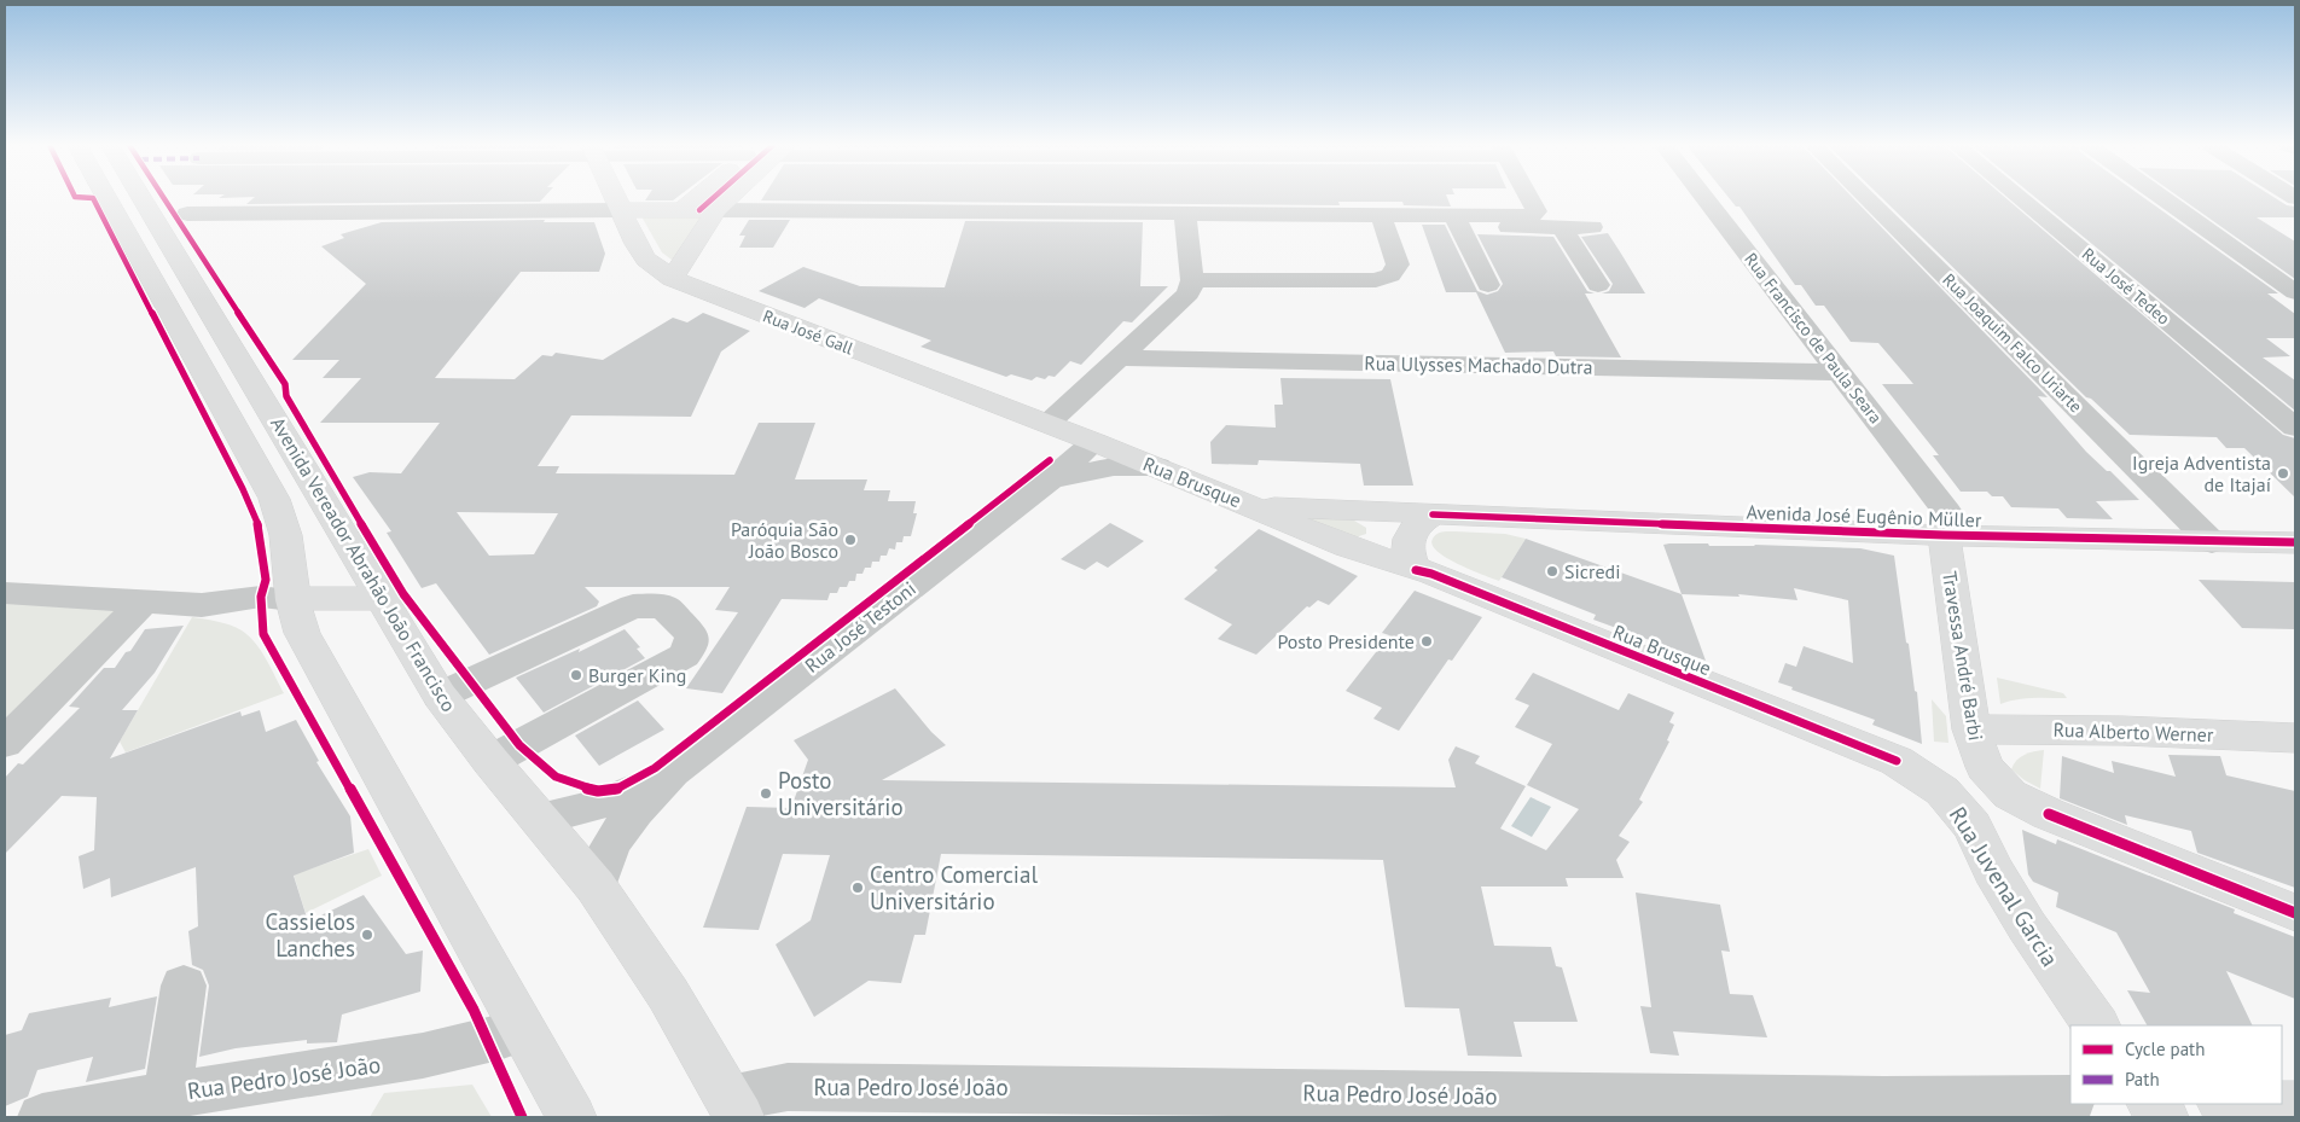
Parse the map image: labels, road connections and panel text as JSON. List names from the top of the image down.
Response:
{
  "streets": {
    "main road": [
      "Rua José Gall",
      "Rua Brusque",
      "Avenida José Eugênio Müller",
      "Avenida Vereador Abrahão João Francisco",
      "Travessa André Barbi",
      "Rua Alberto Werner",
      "Rua Juvenal Garcia"
    ],
    "street": [
      "Rua José Tedeo",
      "Rua Francisco de Paula Seara",
      "Rua Joaquim Falco Uriarte",
      "Rua Ulysses Machado Dutra",
      "Rua José Testoni",
      "Rua Pedro José João"
    ]
  },
  "crossings": [
    ["Rua José Gall", "Rua Brusque"],
    ["Rua José Gall", "Rua José Testoni"],
    ["Rua Francisco de Paula Seara", "Rua Ulysses Machado Dutra"],
    ["Rua Francisco de Paula Seara", "Avenida José Eugênio Müller"],
    ["Rua Francisco de Paula Seara", "Travessa André Barbi"],
    ["Rua Joaquim Falco Uriarte", "Avenida José Eugênio Müller"],
    ["Rua Brusque", "Avenida José Eugênio Müller"],
    ["Rua Brusque", "Rua José Testoni"],
    ["Rua Brusque", "Rua Juvenal Garcia"],
    ["Avenida José Eugênio Müller", "Travessa André Barbi"],
    ["Avenida Vereador Abrahão João Francisco", "Rua José Testoni"],
    ["Avenida Vereador Abrahão João Francisco", "Rua Pedro José João"],
    ["Travessa André Barbi", "Rua Alberto Werner"]
  ],
  "places": [
    "Igreja Adventista de Itajaí",
    "Paróquia São João Bosco",
    "Sicredi",
    "Posto Presidente",
    "Burger King",
    "Posto Universitário",
    "Centro Comercial Universitário",
    "Cassielos Lanches"
  ],
  "legend": ["Cycle path", "Path"]
}
